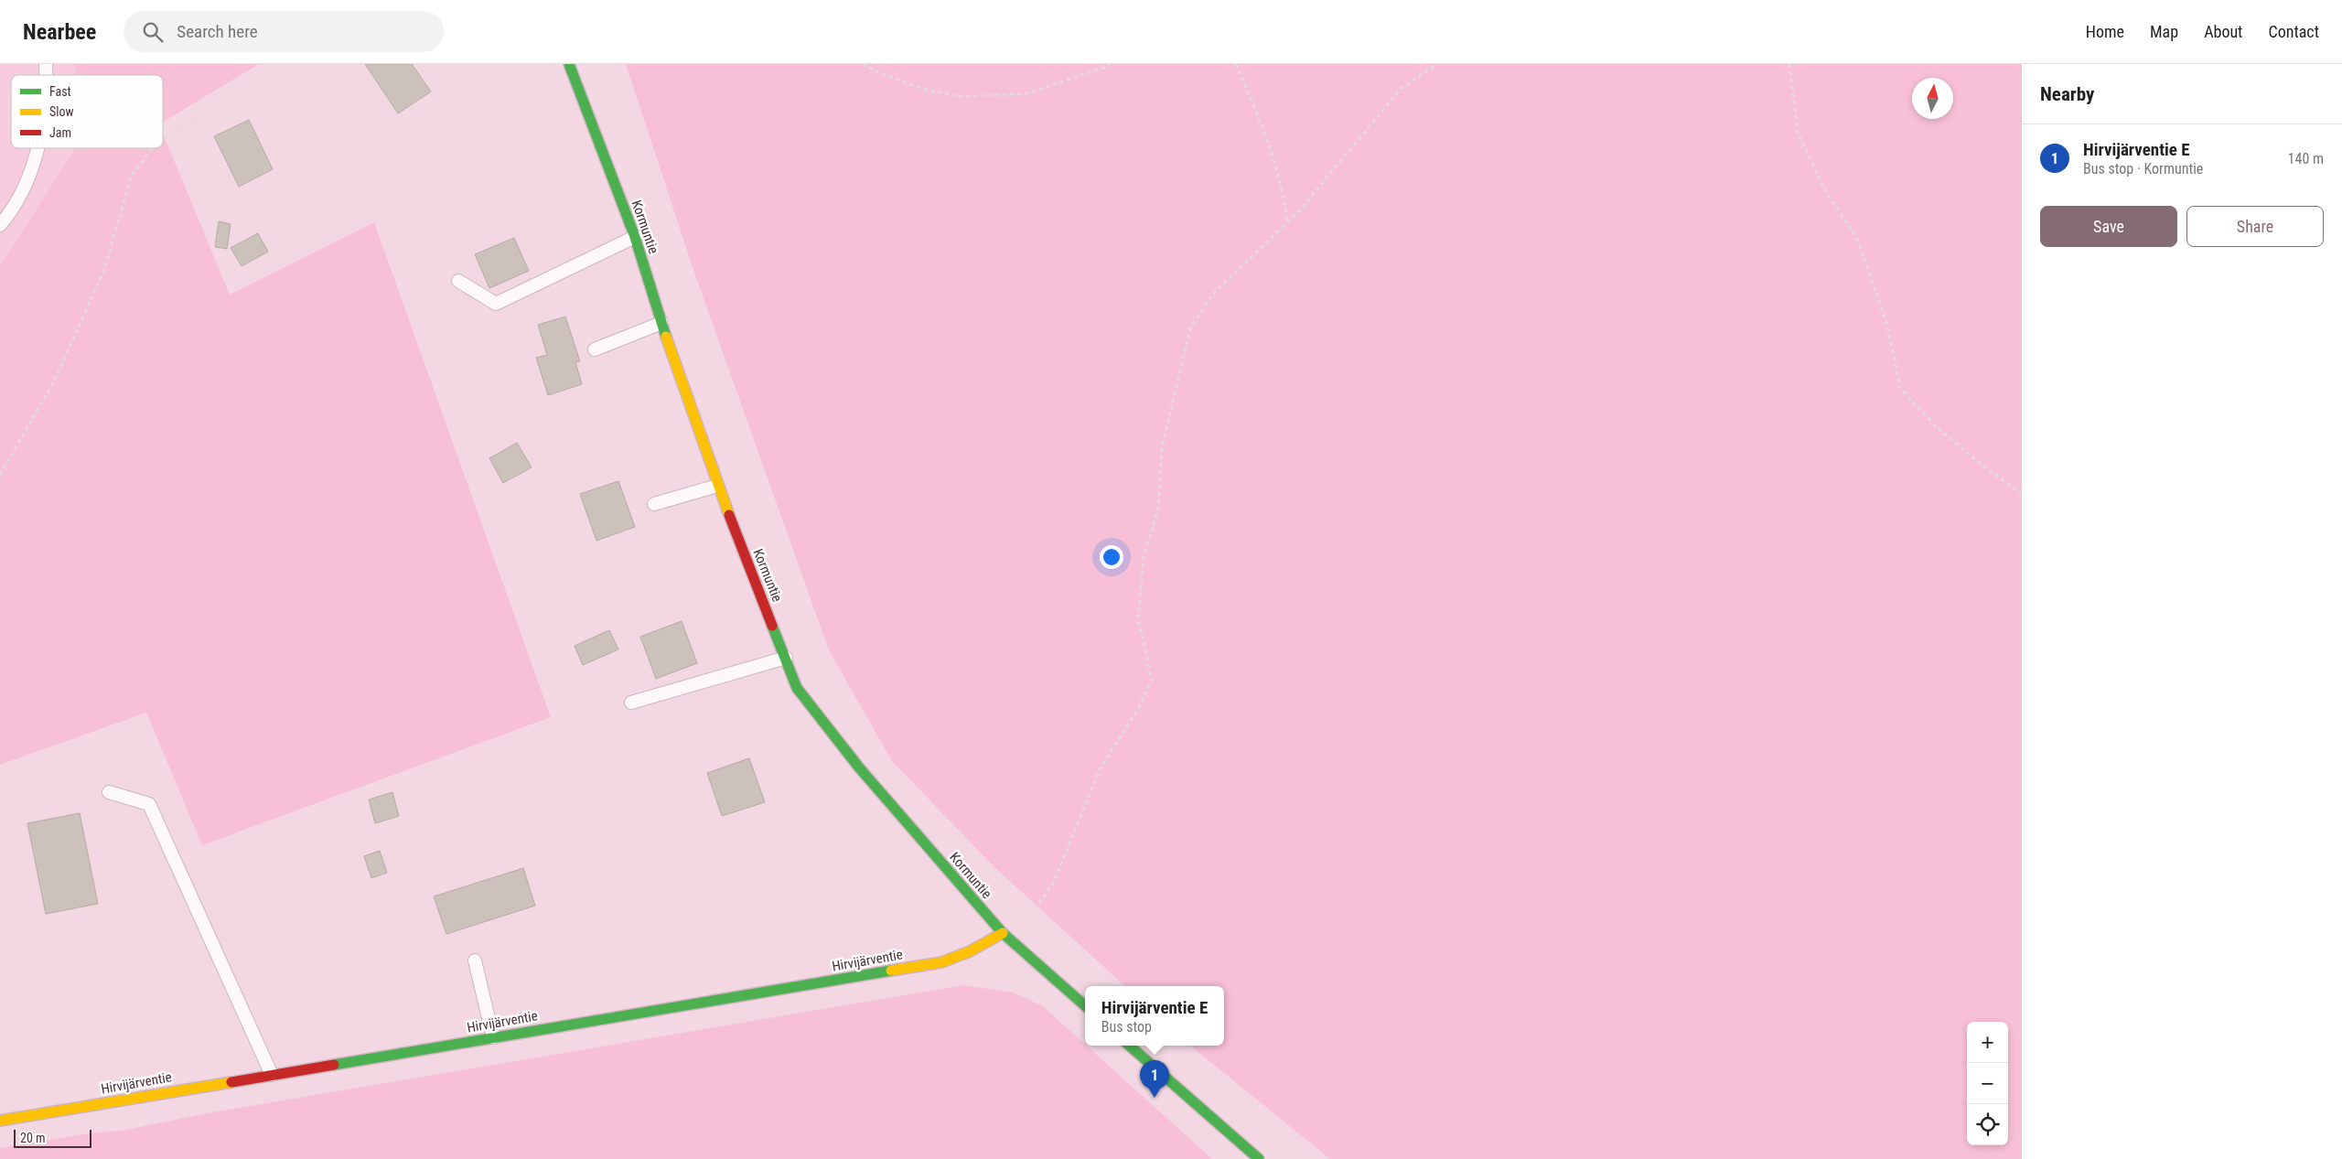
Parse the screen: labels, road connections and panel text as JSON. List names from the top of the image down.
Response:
{
  "streets": {
    "street": ["Kormuntie", "Hirvijärventie"]
  },
  "crossings": [
    ["Kormuntie", "Hirvijärventie"]
  ],
  "legend": ["Fast", "Slow", "Jam"],
  "scale_bar": "20 m",
  "north": "top",
  "page": {
    "header": "Nearbee",
    "search": "Search here",
    "nav": [
      "Home",
      "Map",
      "About",
      "Contact"
    ],
    "heading": "Nearby",
    "list": [
      {
        "mark": "1",
        "name": "Hirvijärventie E",
        "note": "Bus stop · Kormuntie",
        "value": "140 m"
      }
    ],
    "buttons": ["Save", "Share"],
    "popup": ["Hirvijärventie E", "Bus stop"],
    "map_buttons": ["+", "−"],
    "pins": "1",
    "scale": "20 m"
  }
}
